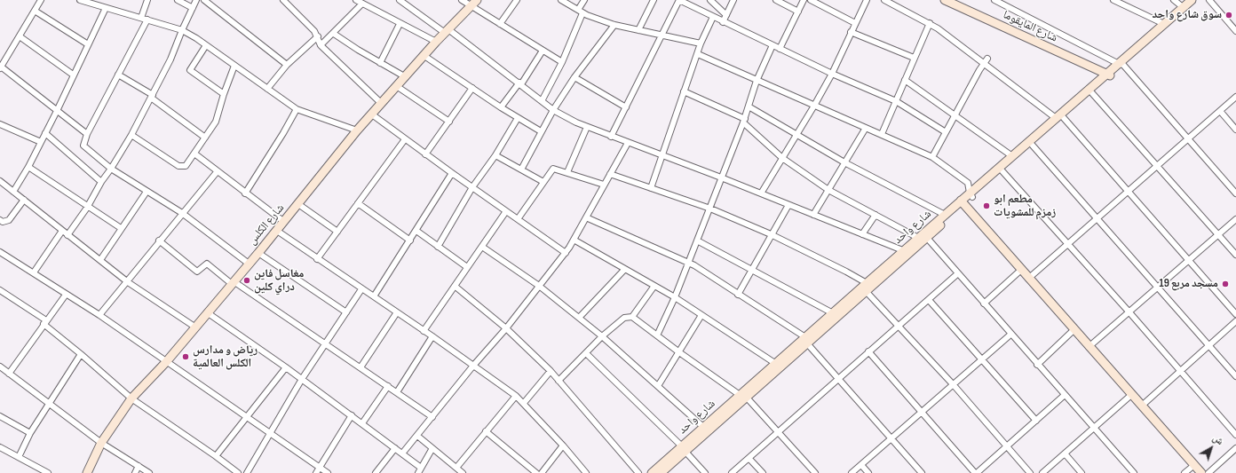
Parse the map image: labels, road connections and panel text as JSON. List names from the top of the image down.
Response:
{
  "streets": {
    "street": ["شارع المايقوما", "شارع الكلس", "شارع واحد"]
  },
  "crossings": [
    ["شارع المايقوما", "شارع واحد"]
  ],
  "places": [
    "سوق شارع واحد",
    "مطعم ابو زمزم للمشويات",
    "مغاسل فاين دراي كلين",
    "مسجد مربع 19",
    "رياض و مدارس الكلس العالمية"
  ],
  "north": "top right"
}
